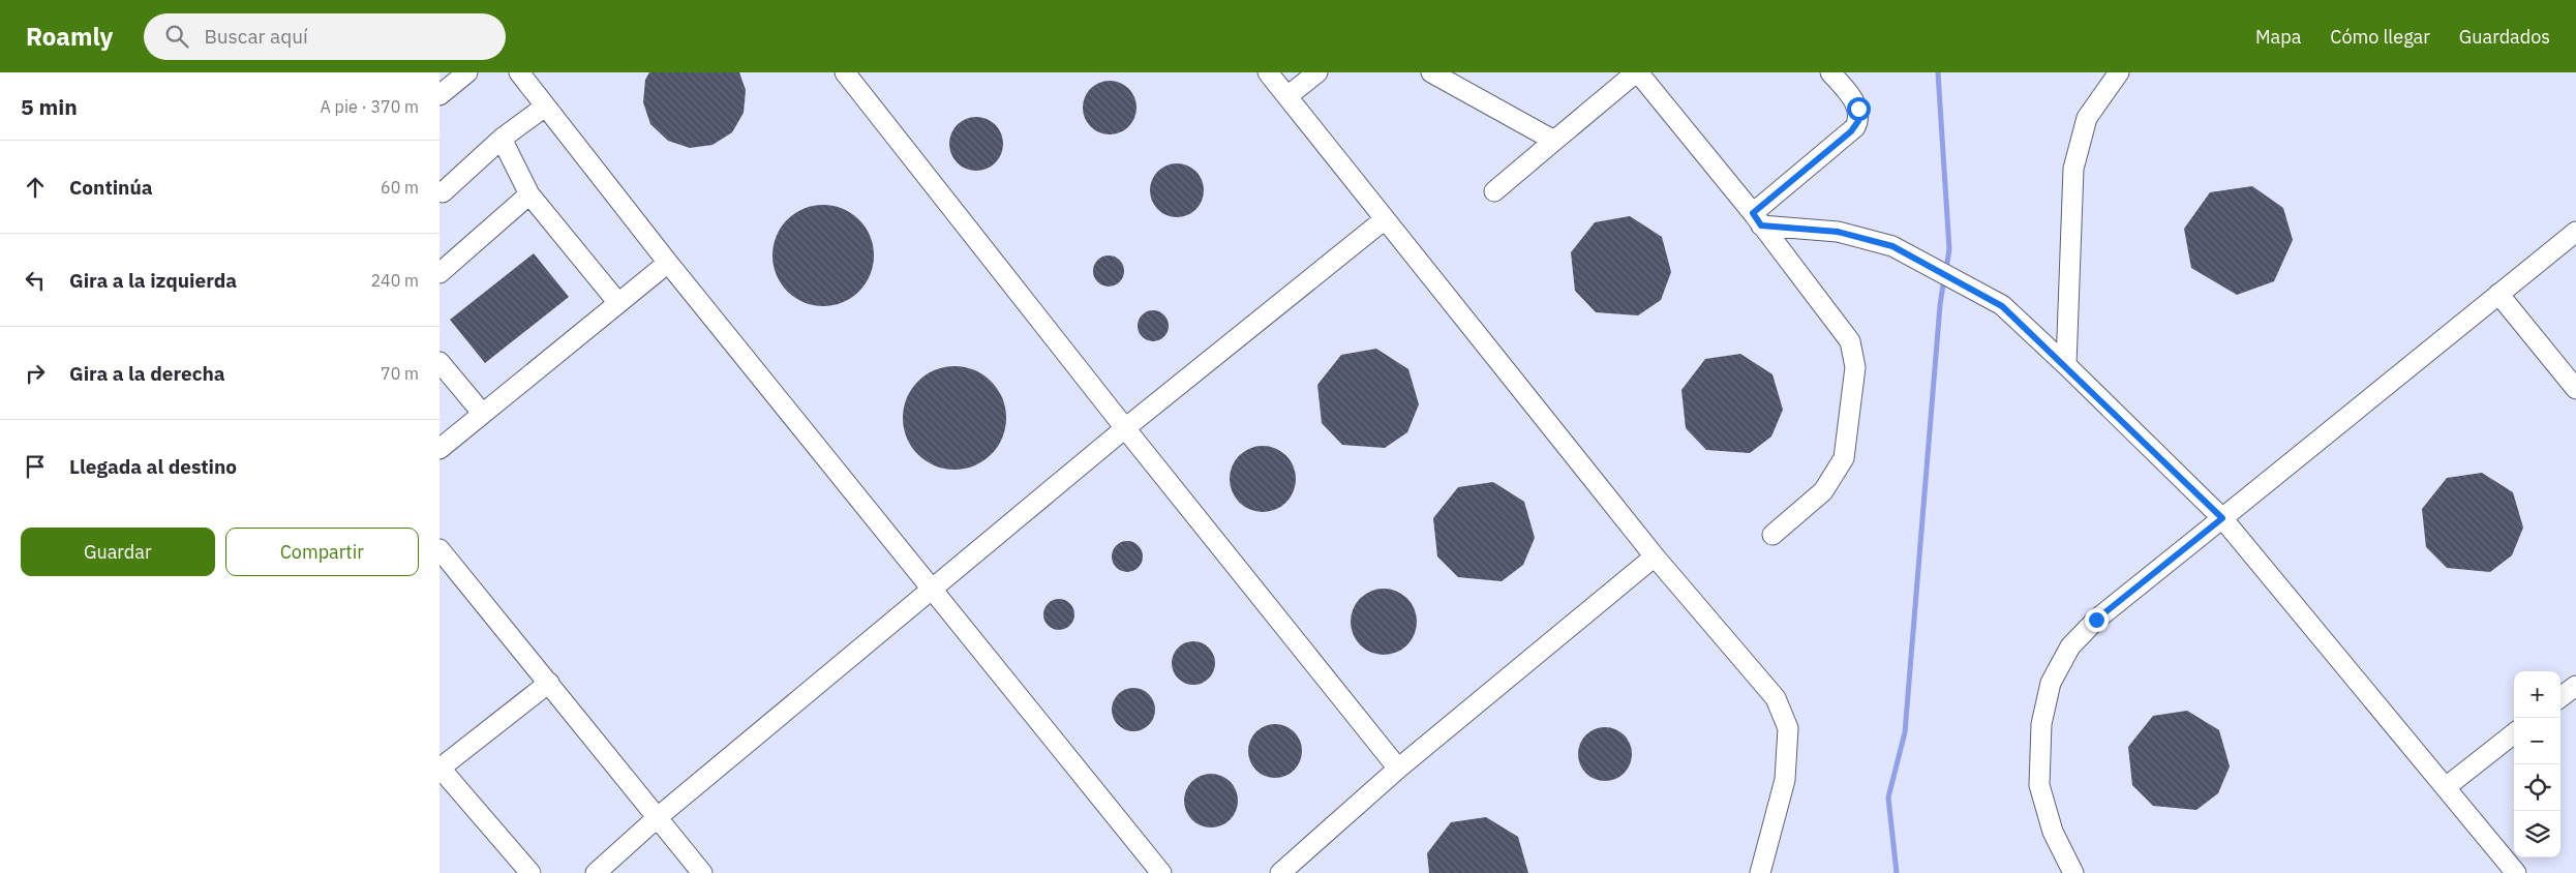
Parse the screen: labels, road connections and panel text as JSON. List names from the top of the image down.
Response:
{
  "page": {
    "header": "Roamly",
    "search": "Buscar aquí",
    "nav": ["Mapa", "Cómo llegar", "Guardados"],
    "heading": ["5 min", "A pie · 370 m"],
    "list": [
      ["Continúa", "60 m"],
      ["Gira a la izquierda", "240 m"],
      ["Gira a la derecha", "70 m"],
      "Llegada al destino"
    ],
    "buttons": ["Guardar", "Compartir"],
    "map_buttons": ["+", "−"]
  }
}
